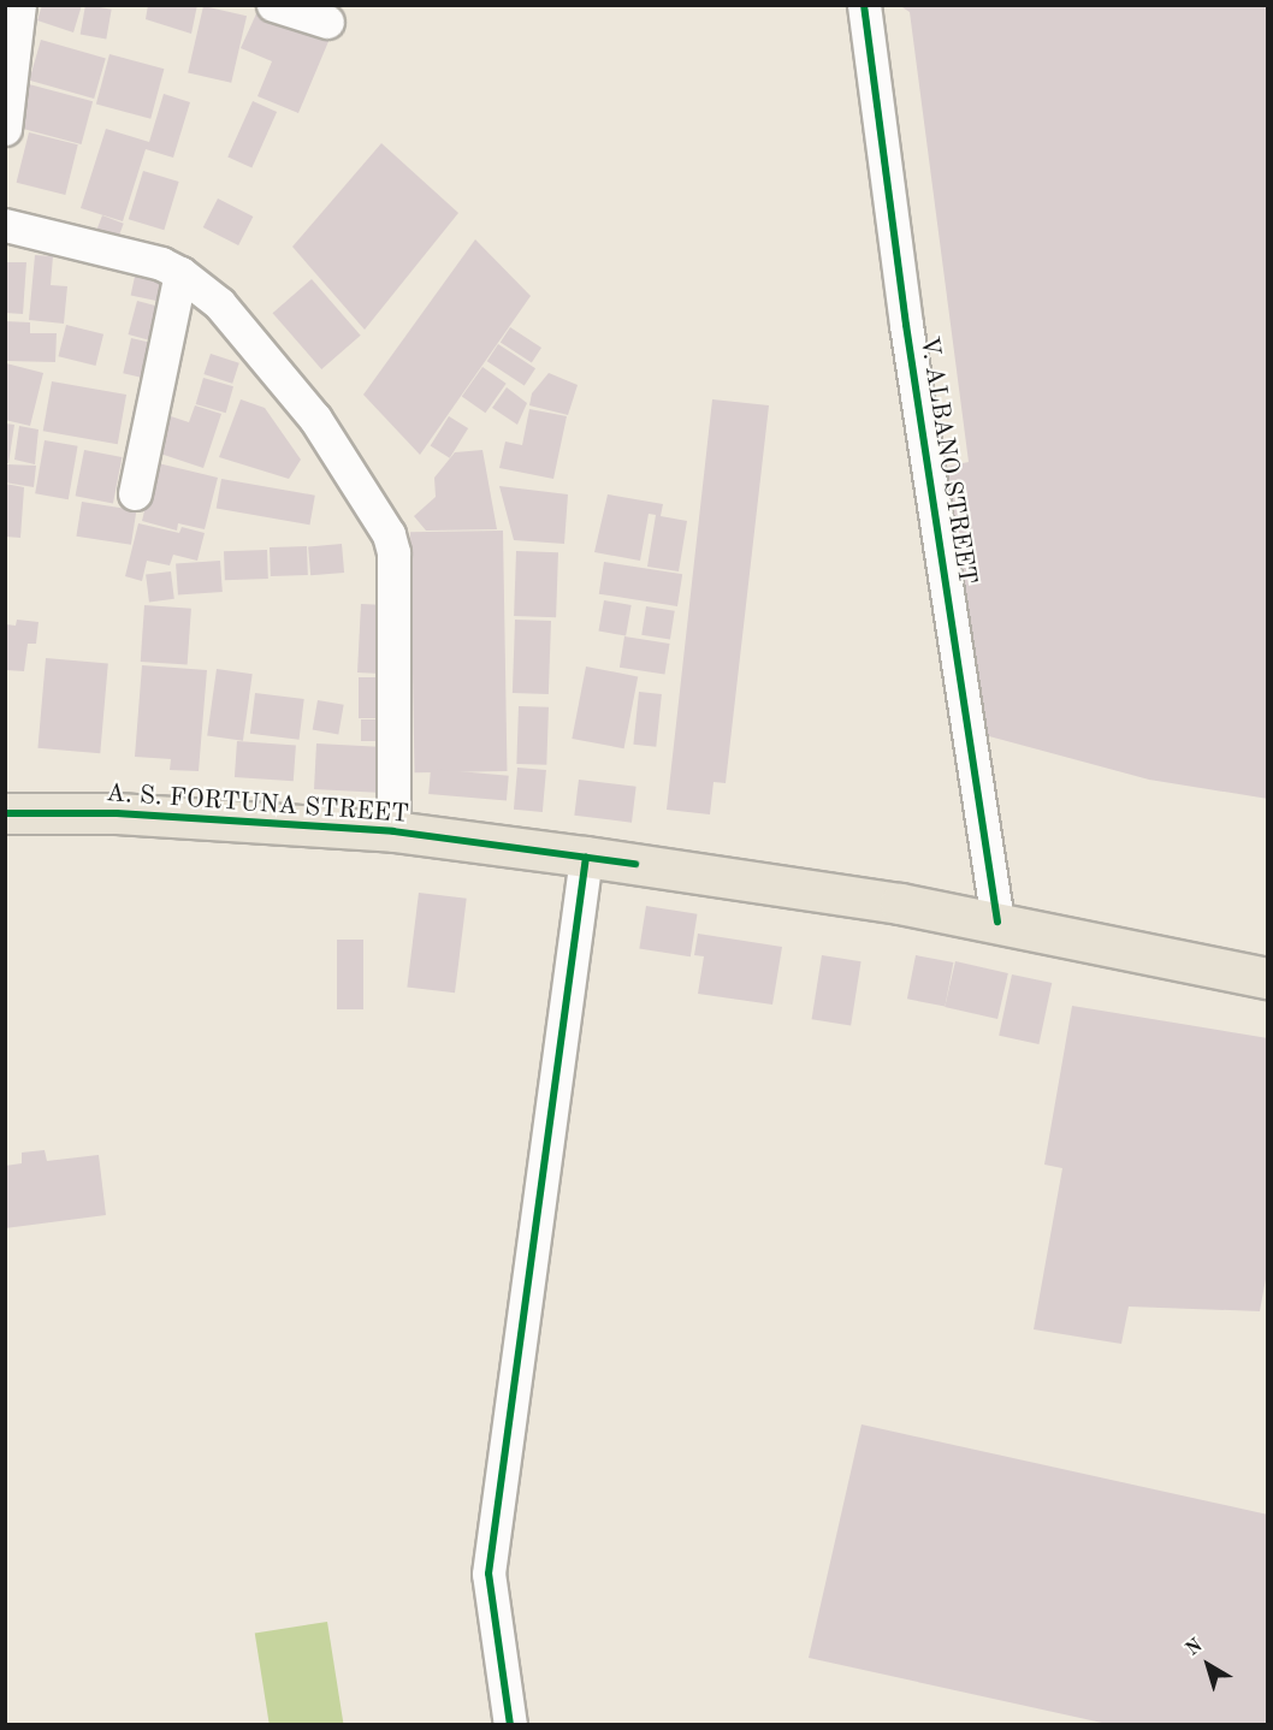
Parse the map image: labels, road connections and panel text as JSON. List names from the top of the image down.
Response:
{
  "streets": {
    "main road": ["A. S. FORTUNA STREET"],
    "street": ["V. ALBANO STREET"]
  },
  "crossings": [
    ["V. ALBANO STREET", "A. S. FORTUNA STREET"]
  ],
  "north": "top left"
}
